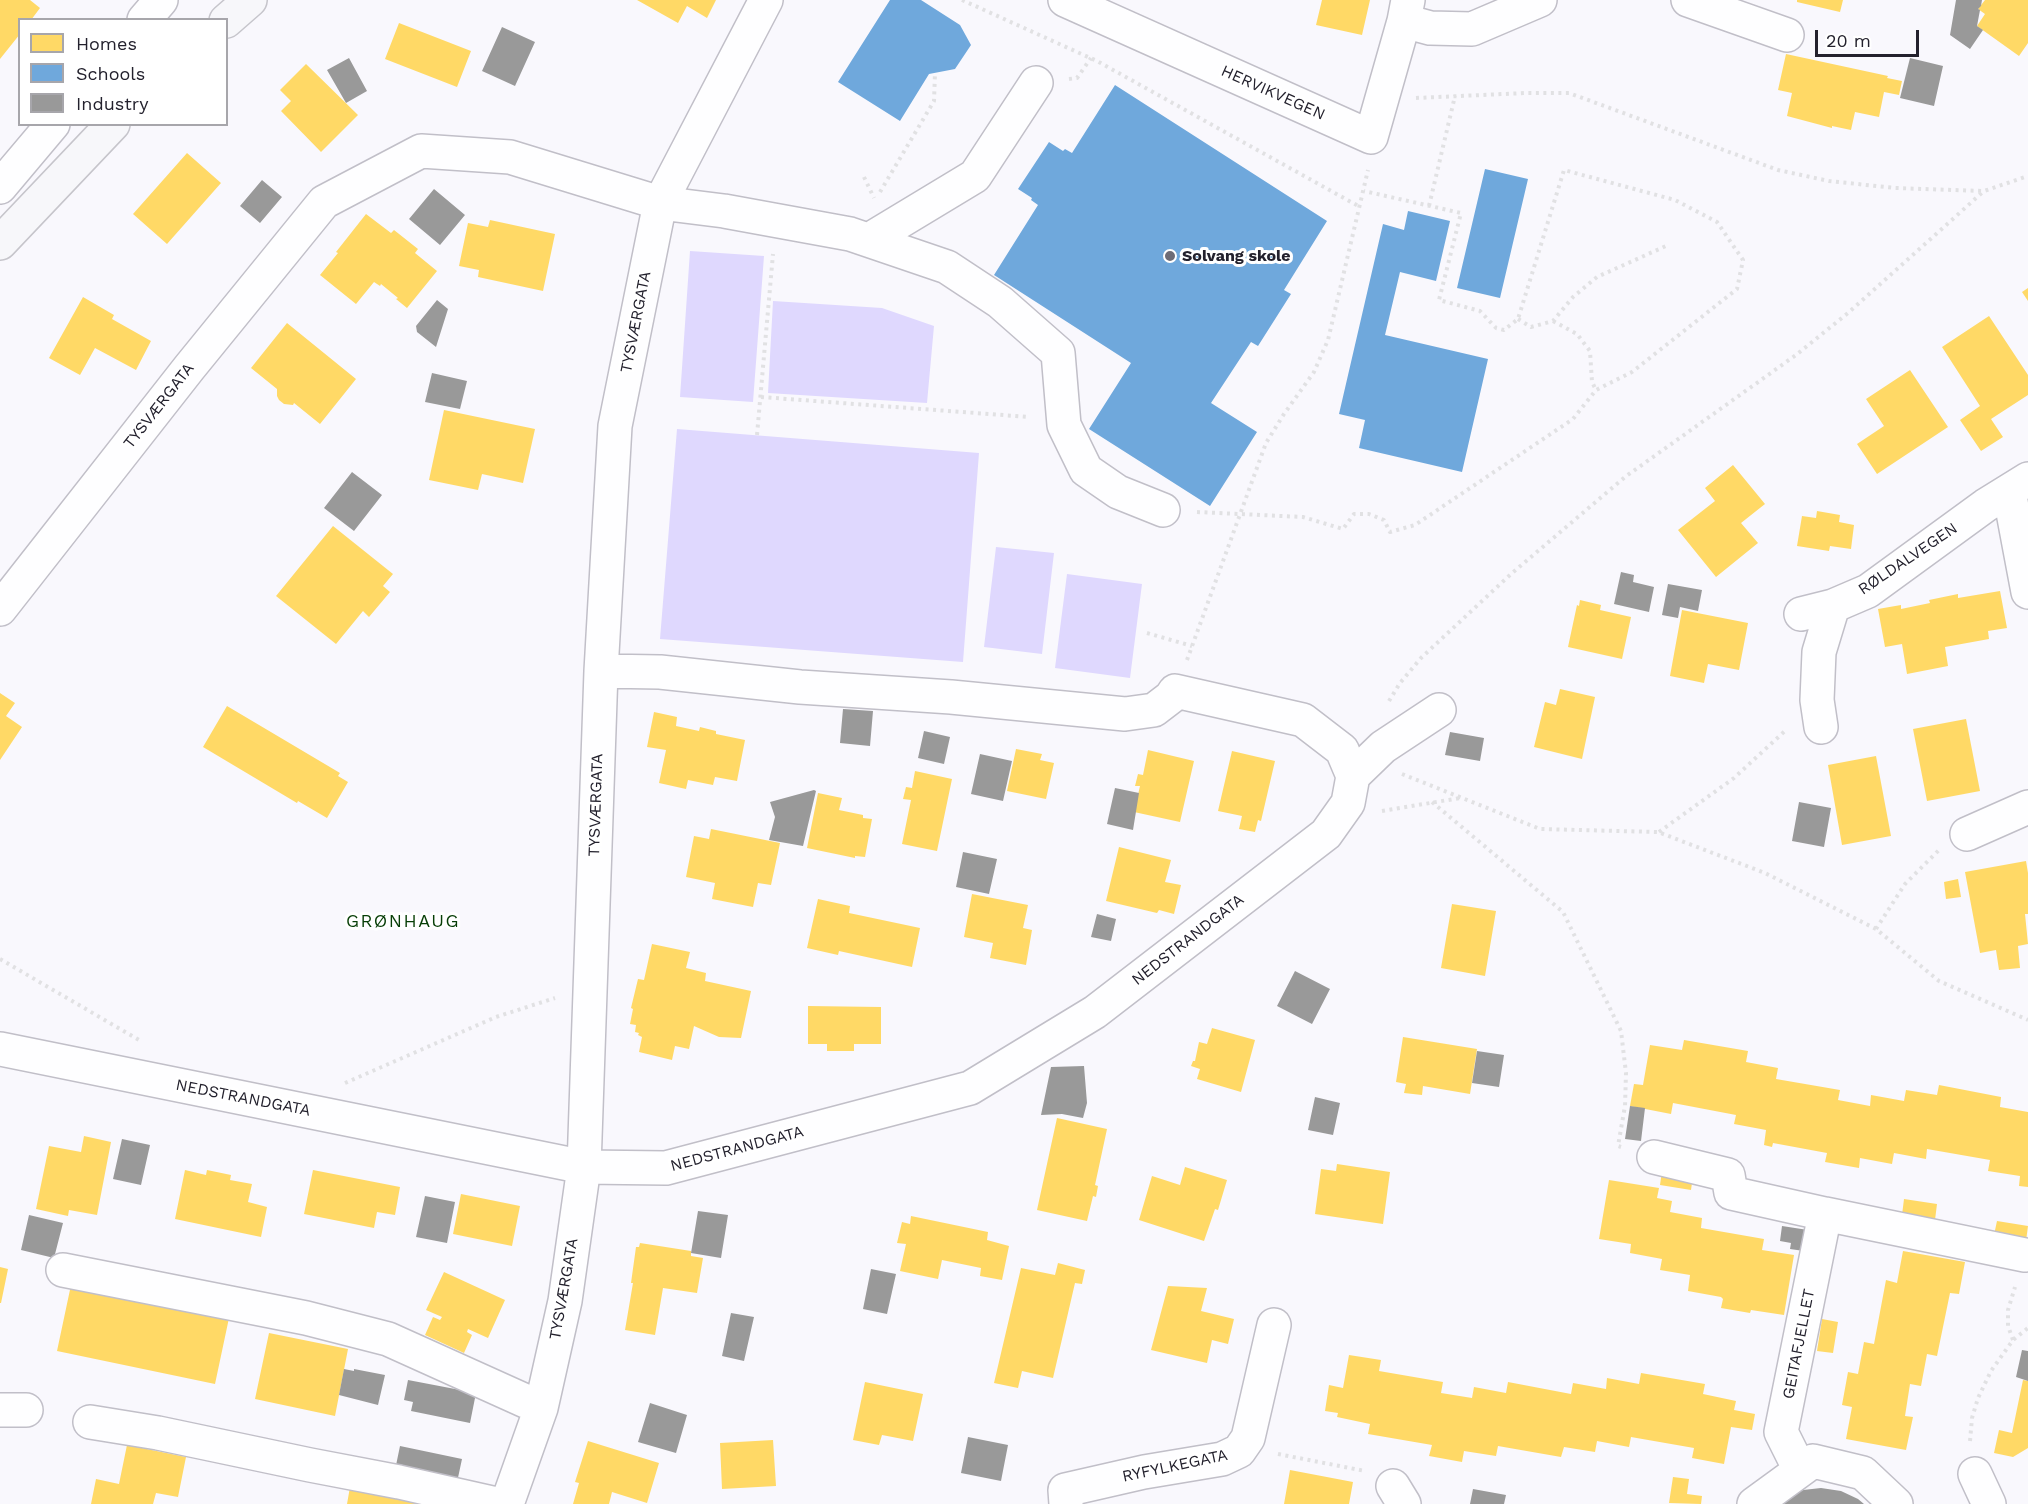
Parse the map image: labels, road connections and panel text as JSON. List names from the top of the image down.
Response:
{
  "streets": {
    "street": [
      "HERVIKVEGEN",
      "TYSVÆRGATA",
      "RØLDALVEGEN",
      "NEDSTRANDGATA",
      "GEITAFJELLET",
      "RYFYLKEGATA"
    ]
  },
  "crossings": [
    ["TYSVÆRGATA", "NEDSTRANDGATA"]
  ],
  "districts": ["GRØNHAUG"],
  "places": ["Solvang skole"],
  "legend": ["Homes", "Schools", "Industry"],
  "scale_bar": "20 m"
}
